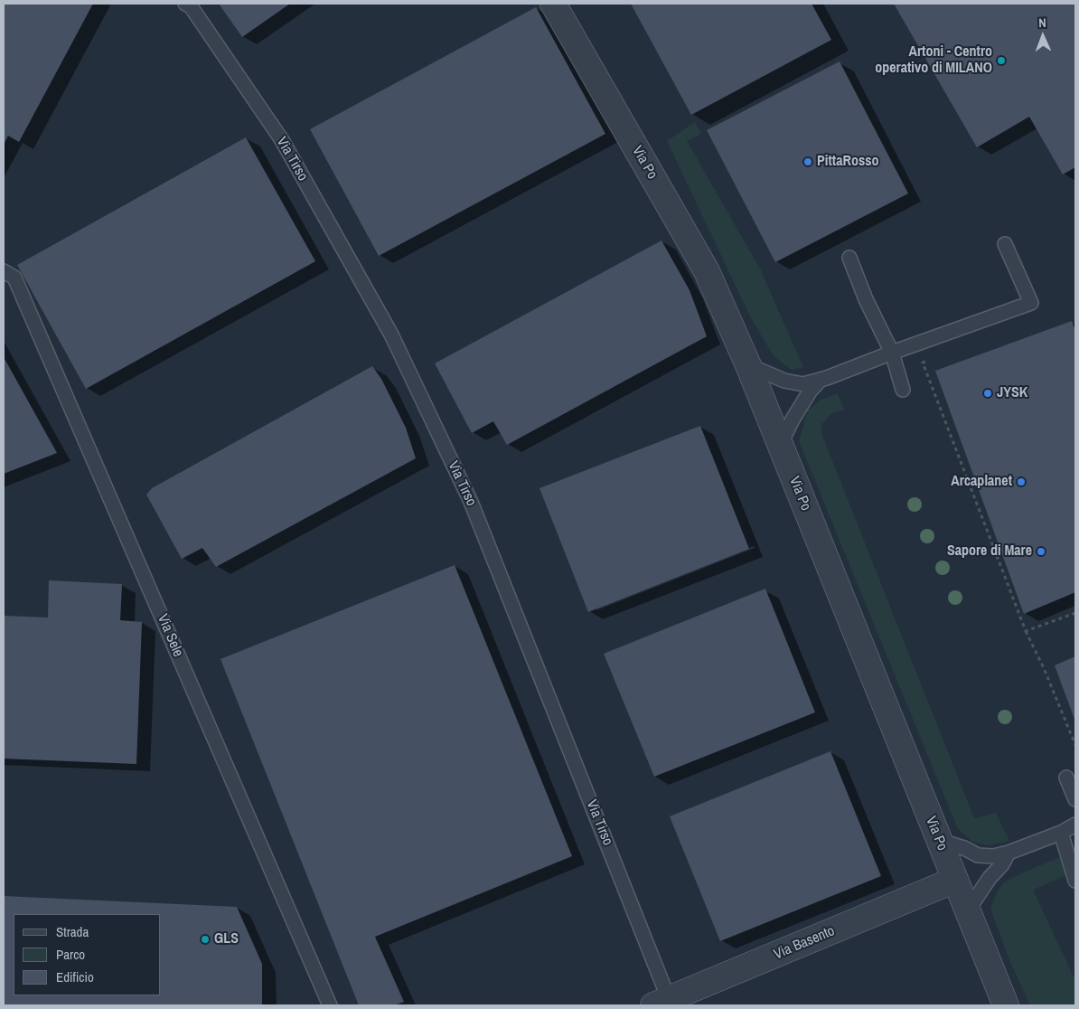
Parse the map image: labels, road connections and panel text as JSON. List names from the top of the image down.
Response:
{
  "streets": {
    "street": ["Via Po", "Via Basento"],
    "lane": ["Via Tirso", "Via Sele"]
  },
  "crossings": [
    ["Via Tirso", "Via Basento"],
    ["Via Po", "Via Basento"]
  ],
  "places": [
    "Artoni - Centro operativo di MILANO",
    "PittaRosso",
    "JYSK",
    "Arcaplanet",
    "Sapore di Mare",
    "GLS"
  ],
  "legend": ["Strada", "Parco", "Edificio"],
  "north": "top"
}
